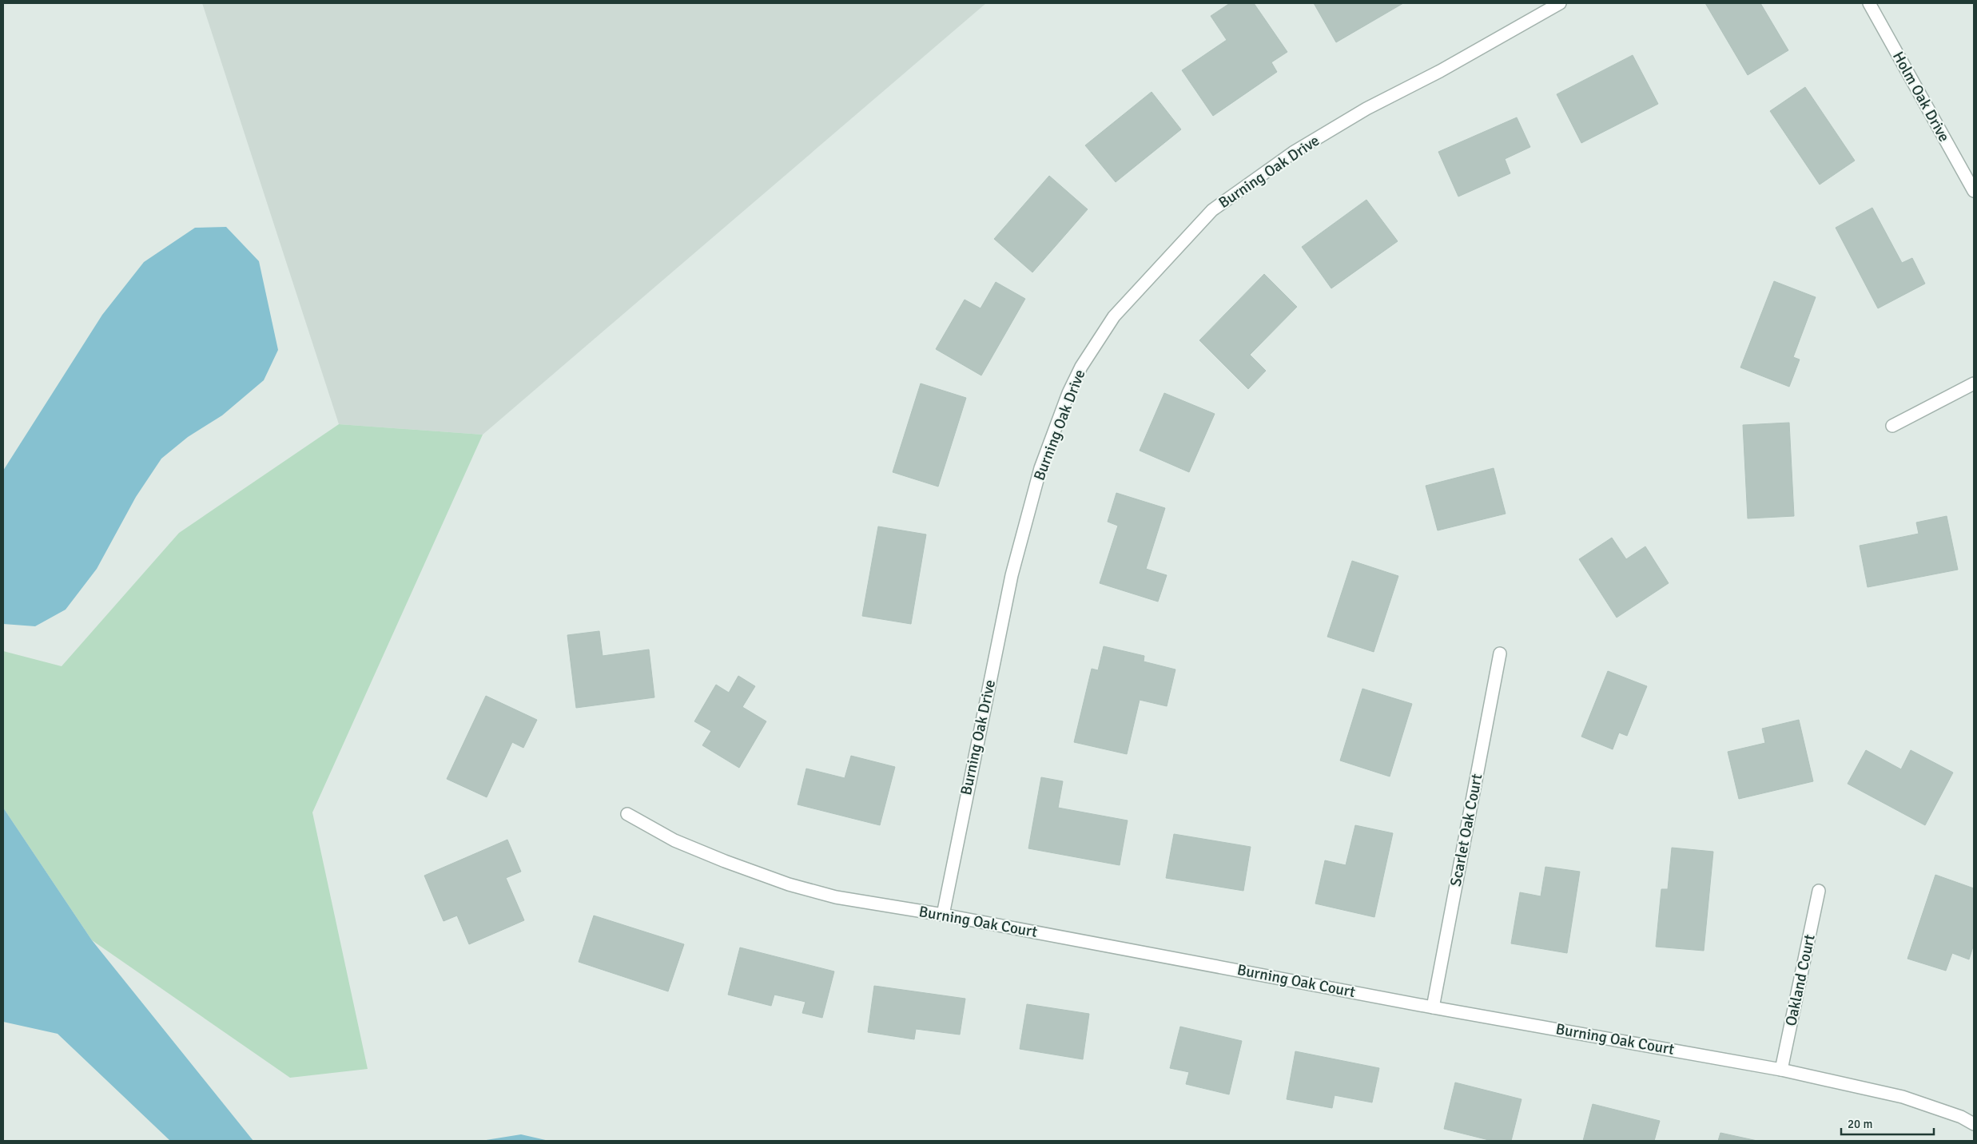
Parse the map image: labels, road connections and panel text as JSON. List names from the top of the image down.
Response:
{
  "streets": {
    "street": [
      "Holm Oak Drive",
      "Burning Oak Drive",
      "Scarlet Oak Court",
      "Burning Oak Court",
      "Oakland Court"
    ]
  },
  "crossings": [
    ["Burning Oak Drive", "Burning Oak Court"],
    ["Scarlet Oak Court", "Burning Oak Court"],
    ["Burning Oak Court", "Oakland Court"]
  ],
  "scale_bar": "20 m"
}
